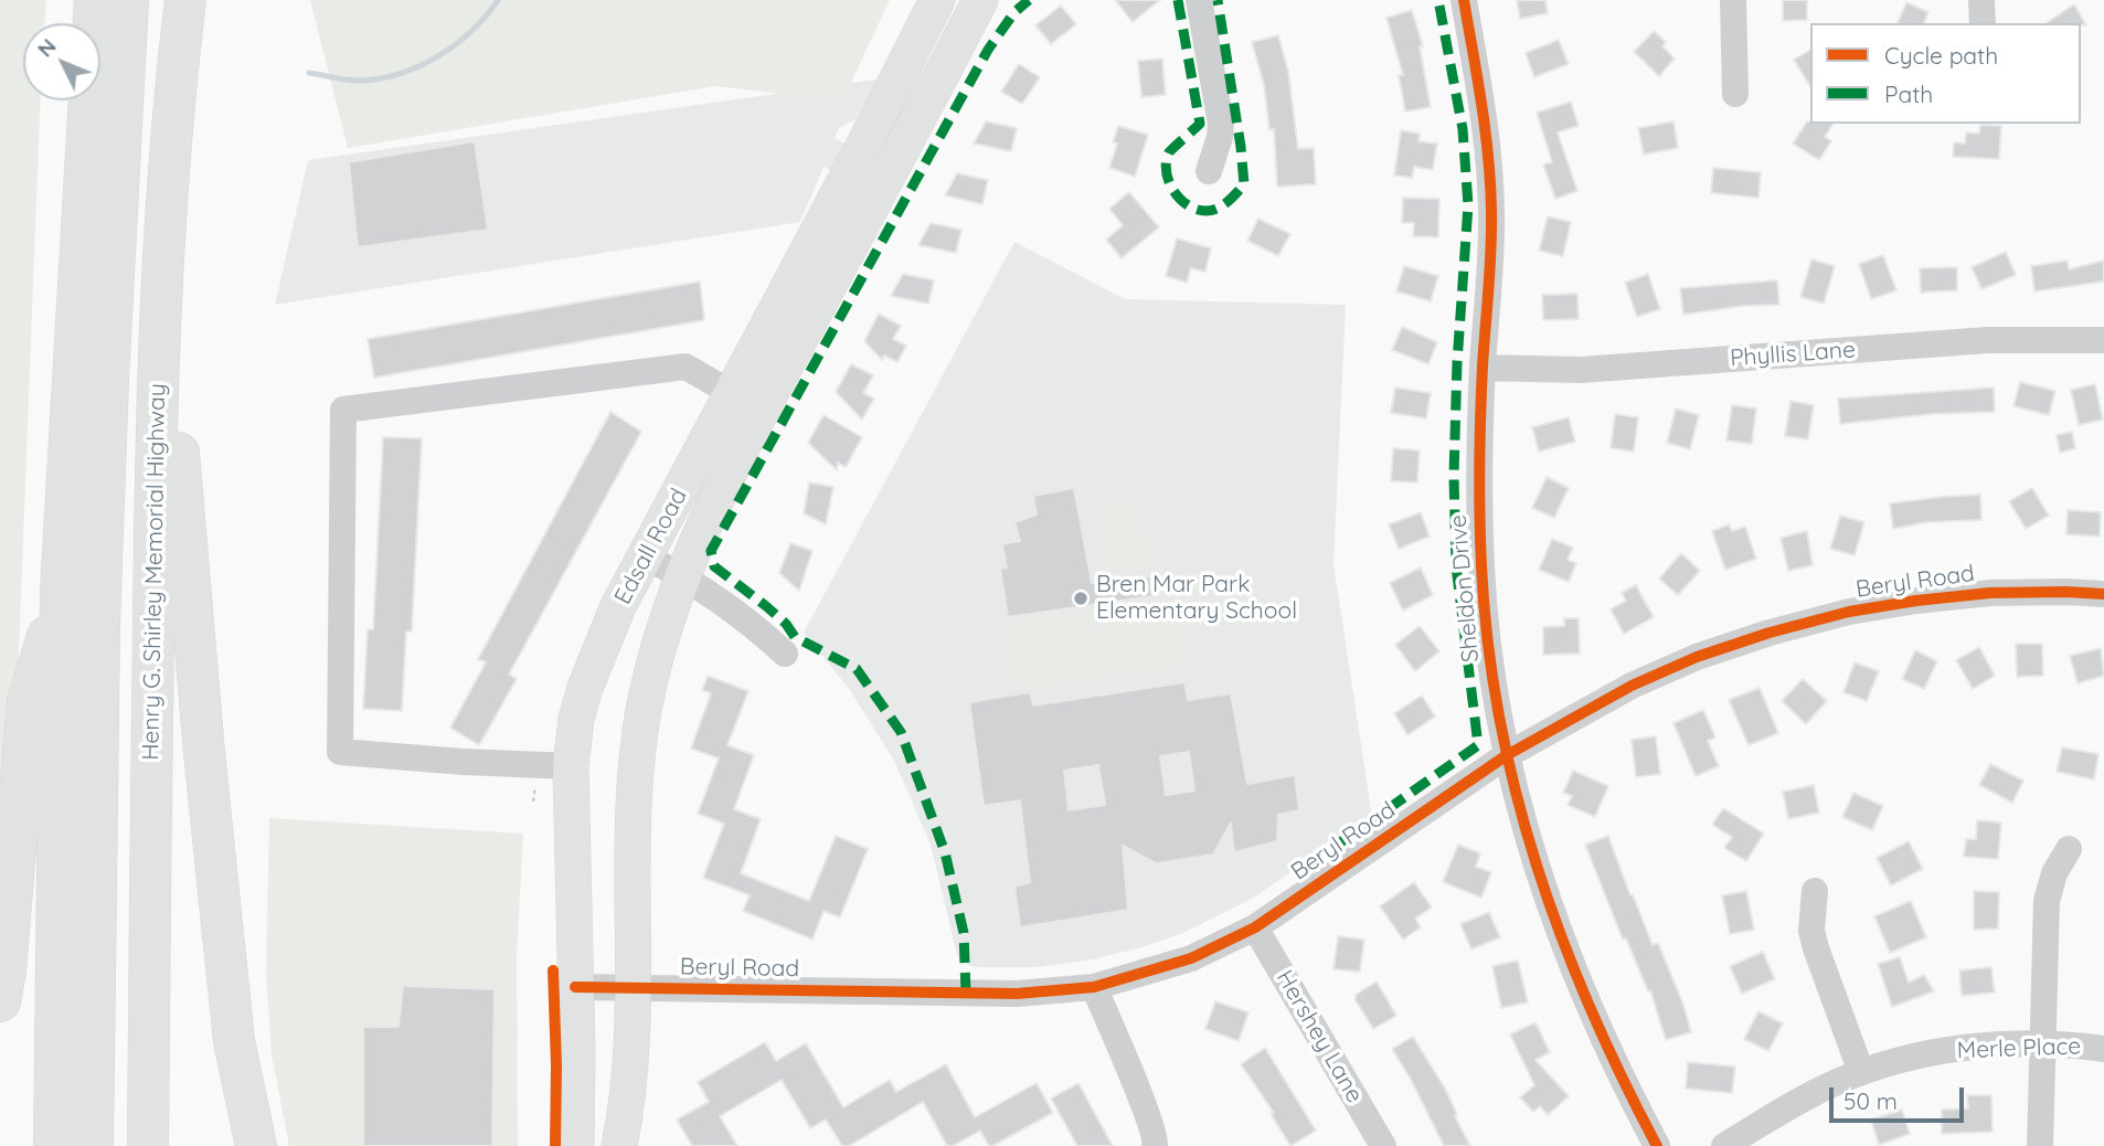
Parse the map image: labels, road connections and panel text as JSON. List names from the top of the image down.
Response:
{
  "streets": {
    "highway": ["Henry G. Shirley Memorial Highway"],
    "main road": ["Edsall Road"],
    "street": [
      "Phyllis Lane",
      "Beryl Road",
      "Sheldon Drive",
      "Hershey Lane",
      "Merle Place"
    ]
  },
  "crossings": [
    ["Phyllis Lane", "Sheldon Drive"],
    ["Edsall Road", "Beryl Road"],
    ["Beryl Road", "Sheldon Drive"],
    ["Beryl Road", "Hershey Lane"]
  ],
  "places": ["Bren Mar Park Elementary School"],
  "legend": ["Cycle path", "Path"],
  "scale_bar": "50 m",
  "north": "top left"
}
